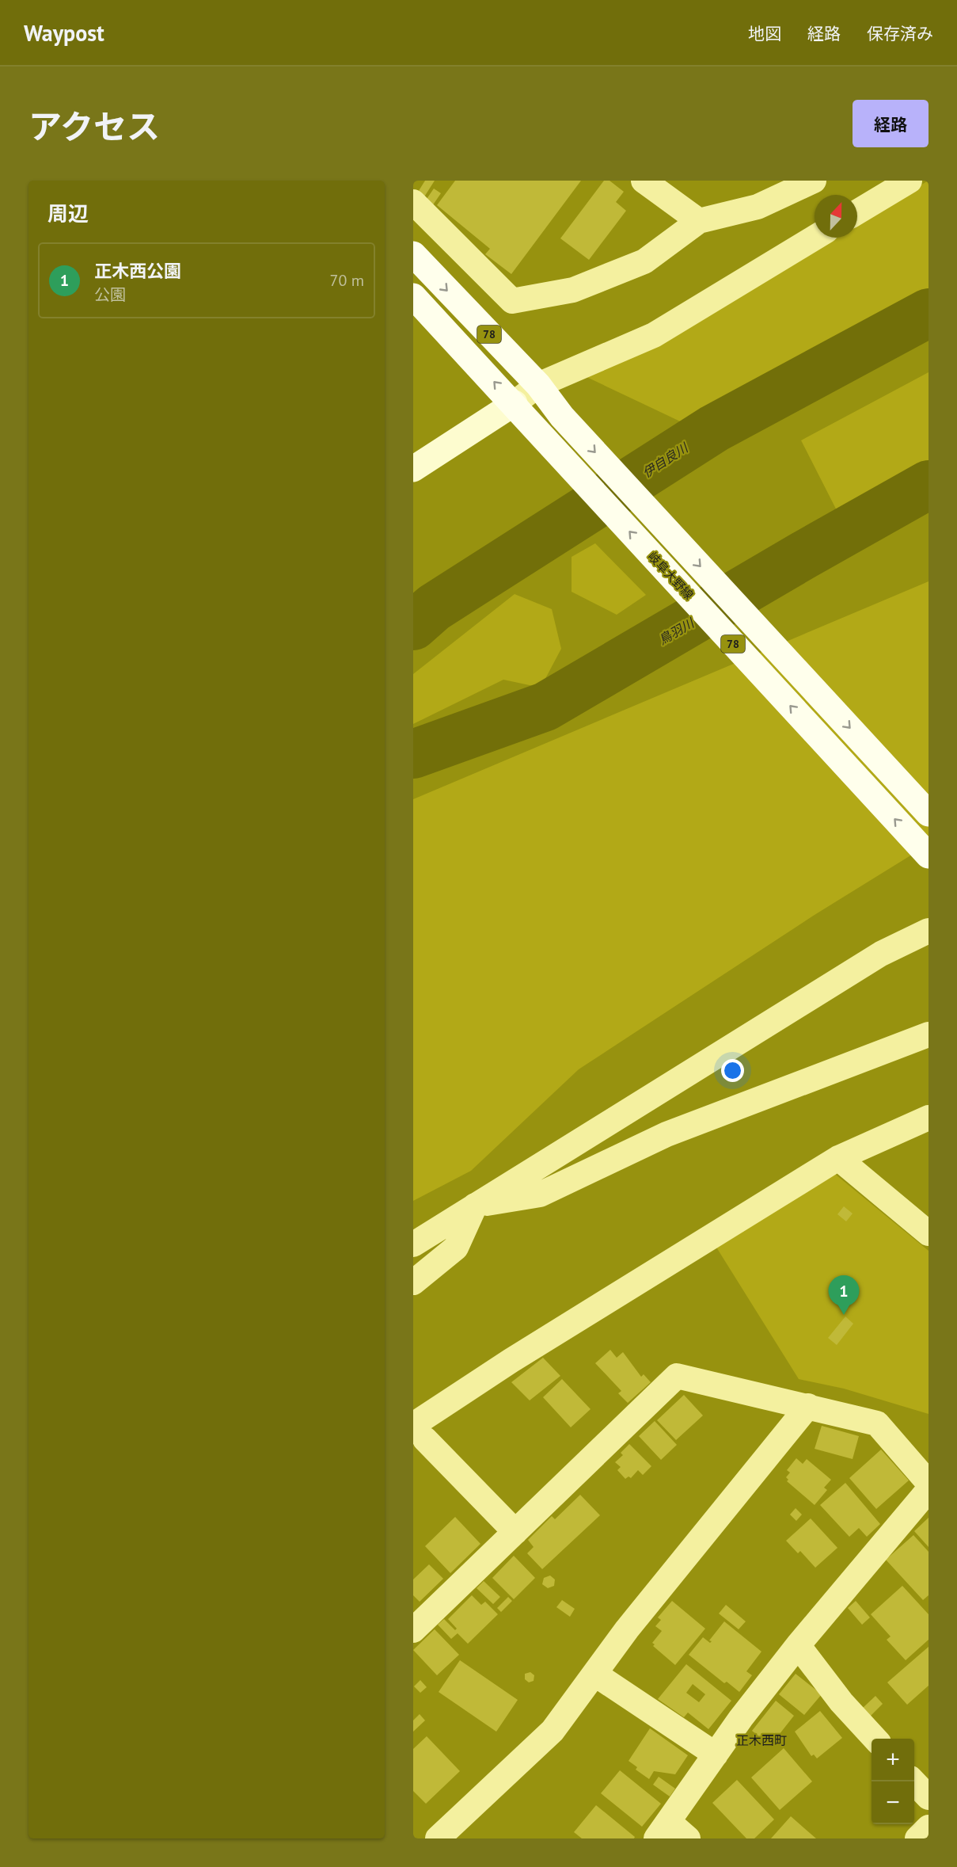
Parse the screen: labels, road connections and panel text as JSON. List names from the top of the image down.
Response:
{
  "streets": {
    "main road": ["78", "岐阜大野線"]
  },
  "districts": ["正木西町"],
  "water": ["伊自良川", "鳥羽川"],
  "north": "top",
  "page": {
    "header": "Waypost",
    "nav": ["地図", "経路", "保存済み"],
    "title": "アクセス",
    "buttons": "経路",
    "heading": "周辺",
    "list": [
      {
        "mark": "1",
        "name": "正木西公園",
        "note": "公園",
        "value": "70 m"
      }
    ],
    "pins": "1",
    "map_buttons": ["+", "−"]
  }
}
